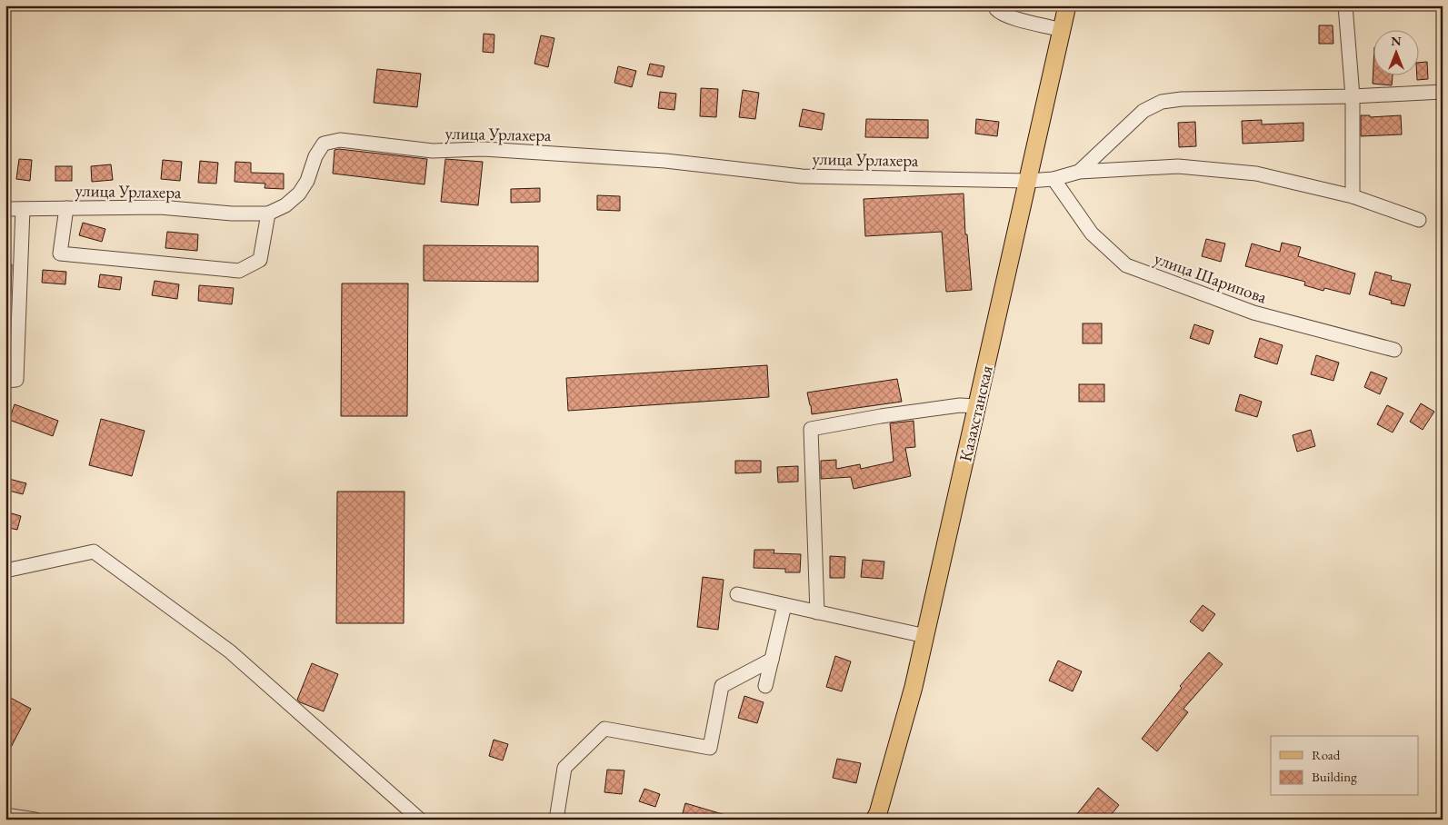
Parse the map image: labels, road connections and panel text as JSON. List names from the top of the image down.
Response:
{
  "streets": {
    "main road": ["Казахстанская"],
    "street": ["улица Урлахера", "улица Шарипова"]
  },
  "crossings": [
    ["улица Урлахера", "Казахстанская"]
  ],
  "legend": ["Road", "Building"],
  "north": "top"
}
